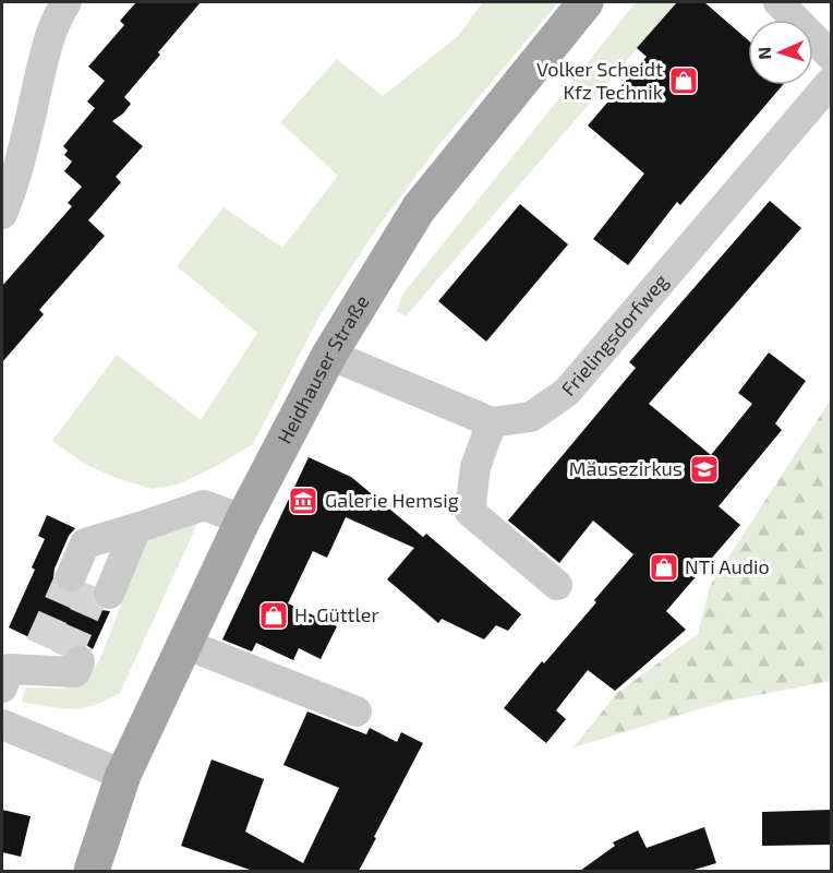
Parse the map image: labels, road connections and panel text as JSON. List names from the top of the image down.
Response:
{
  "streets": {
    "main road": ["Heidhauser Straße"],
    "street": ["Frielingsdorfweg"]
  },
  "places": {
    "shop": ["Volker Scheidt Kfz Technik", "NTi Audio", "H. Güttler"],
    "school or university": ["Mäusezirkus"],
    "museum": ["Galerie Hemsig"]
  },
  "north": "left"
}
